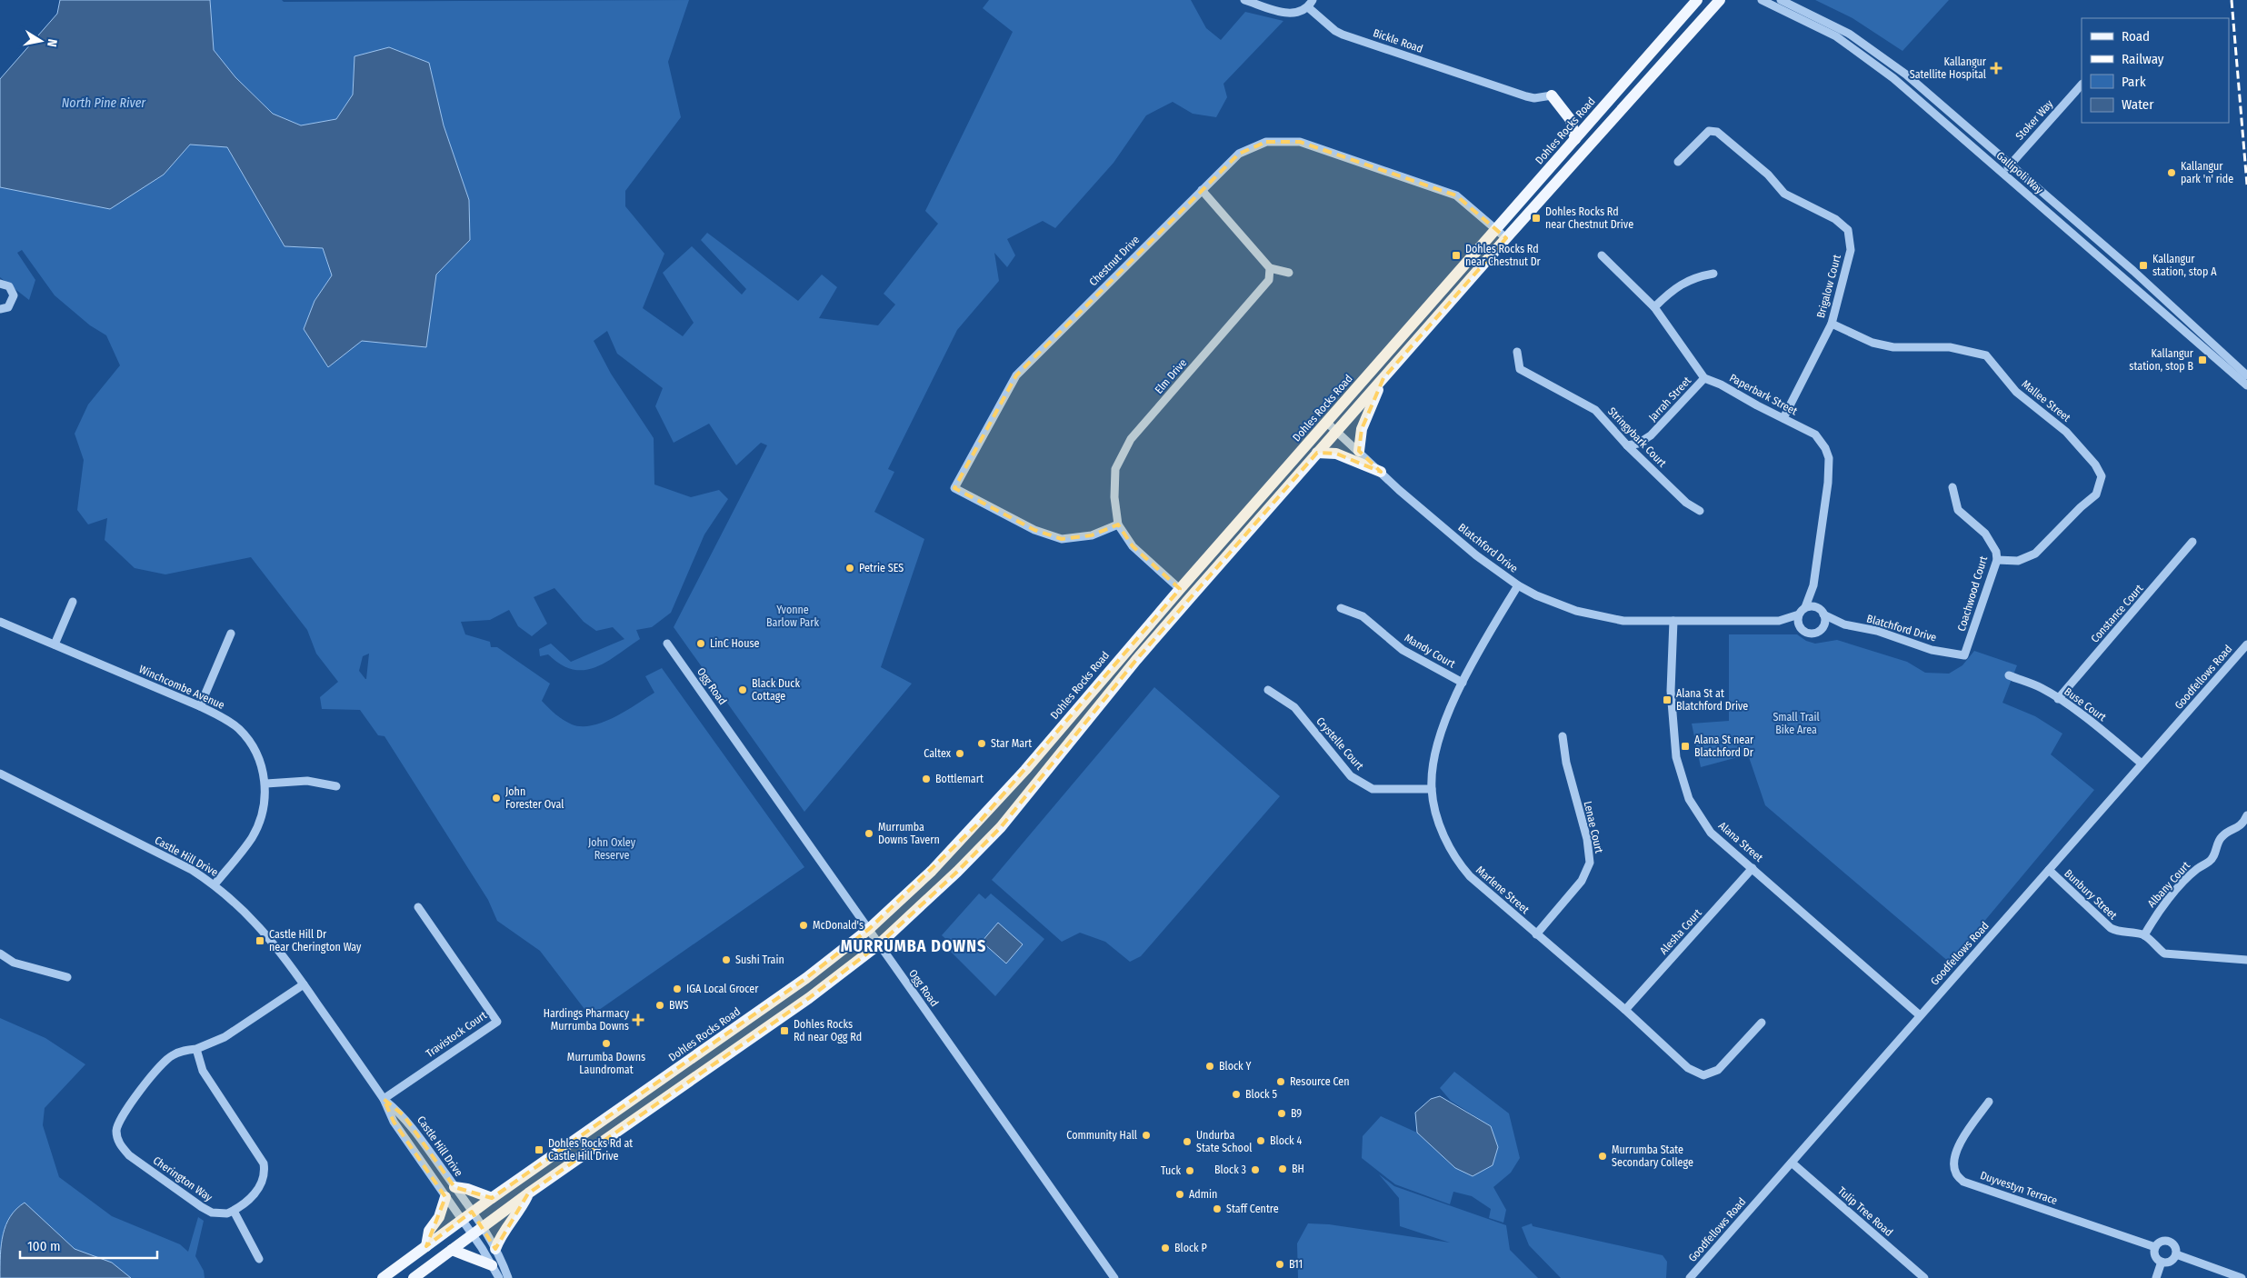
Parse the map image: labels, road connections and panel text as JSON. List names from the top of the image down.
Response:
{
  "streets": {
    "main road": ["Dohles Rocks Road"],
    "street": [
      "Bickle Road",
      "Stoker Way",
      "Gallipoli Way",
      "Chestnut Drive",
      "Brigalow Court",
      "Elm Drive",
      "Paperbark Street",
      "Jarrah Street",
      "Mallee Street",
      "Stringybark Court",
      "Blatchford Drive",
      "Coachwood Court",
      "Constance Court",
      "Mandy Court",
      "Goodfellows Road",
      "Ogg Road",
      "Winchcombe Avenue",
      "Buse Court",
      "Crystelle Court",
      "Lenae Court",
      "Alana Street",
      "Castle Hill Drive",
      "Albany Court",
      "Marlene Street",
      "Bunbury Street",
      "Alesha Court",
      "Travistock Court",
      "Cherington Way",
      "Duyvestyn Terrace",
      "Tulip Tree Road"
    ]
  },
  "crossings": [
    ["Stoker Way", "Gallipoli Way"],
    ["Dohles Rocks Road", "Chestnut Drive"],
    ["Dohles Rocks Road", "Elm Drive"],
    ["Dohles Rocks Road", "Blatchford Drive"],
    ["Dohles Rocks Road", "Ogg Road"],
    ["Dohles Rocks Road", "Castle Hill Drive"],
    ["Chestnut Drive", "Elm Drive"],
    ["Brigalow Court", "Paperbark Street"],
    ["Brigalow Court", "Mallee Street"],
    ["Paperbark Street", "Jarrah Street"],
    ["Paperbark Street", "Blatchford Drive"],
    ["Jarrah Street", "Stringybark Court"],
    ["Mallee Street", "Coachwood Court"],
    ["Blatchford Drive", "Coachwood Court"],
    ["Blatchford Drive", "Alana Street"],
    ["Blatchford Drive", "Marlene Street"],
    ["Constance Court", "Buse Court"],
    ["Mandy Court", "Marlene Street"],
    ["Goodfellows Road", "Buse Court"],
    ["Goodfellows Road", "Alana Street"],
    ["Goodfellows Road", "Bunbury Street"],
    ["Goodfellows Road", "Tulip Tree Road"],
    ["Winchcombe Avenue", "Castle Hill Drive"],
    ["Crystelle Court", "Marlene Street"],
    ["Lenae Court", "Marlene Street"],
    ["Alana Street", "Alesha Court"],
    ["Castle Hill Drive", "Travistock Court"],
    ["Castle Hill Drive", "Cherington Way"],
    ["Albany Court", "Bunbury Street"],
    ["Marlene Street", "Alesha Court"]
  ],
  "districts": ["MURRUMBA DOWNS"],
  "water": ["North Pine River"],
  "parks": ["Yvonne Barlow Park", "Small Trail Bike Area", "John Oxley Reserve"],
  "places": {
    "health": ["Kallangur Satellite Hospital", "Hardings Pharmacy Murrumba Downs"],
    "other": [
      "Kallangur park 'n' ride",
      "Petrie SES",
      "LinC House",
      "Black Duck Cottage",
      "Star Mart",
      "Caltex",
      "Bottlemart",
      "John Forester Oval",
      "Murrumba Downs Tavern",
      "McDonald's",
      "Sushi Train",
      "IGA Local Grocer",
      "BWS",
      "Murrumba Downs Laundromat",
      "Block Y",
      "Resource Cen",
      "Block 5",
      "B9",
      "Community Hall",
      "Block 4",
      "Undurba State School",
      "Murrumba State Secondary College",
      "BH",
      "Block 3",
      "Tuck",
      "Admin",
      "Staff Centre",
      "Block P",
      "B11"
    ],
    "transit": [
      "Dohles Rocks Rd near Chestnut Drive",
      "Dohles Rocks Rd near Chestnut Dr",
      "Kallangur station, stop A",
      "Kallangur station, stop B",
      "Alana St at Blatchford Drive",
      "Alana St near Blatchford Dr",
      "Castle Hill Dr near Cherington Way",
      "Dohles Rocks Rd near Ogg Rd",
      "Dohles Rocks Rd at Castle Hill Drive"
    ]
  },
  "legend": [
    "Road",
    "Railway",
    "Park",
    "Water"
  ],
  "scale_bar": "100 m",
  "north": "right"
}
